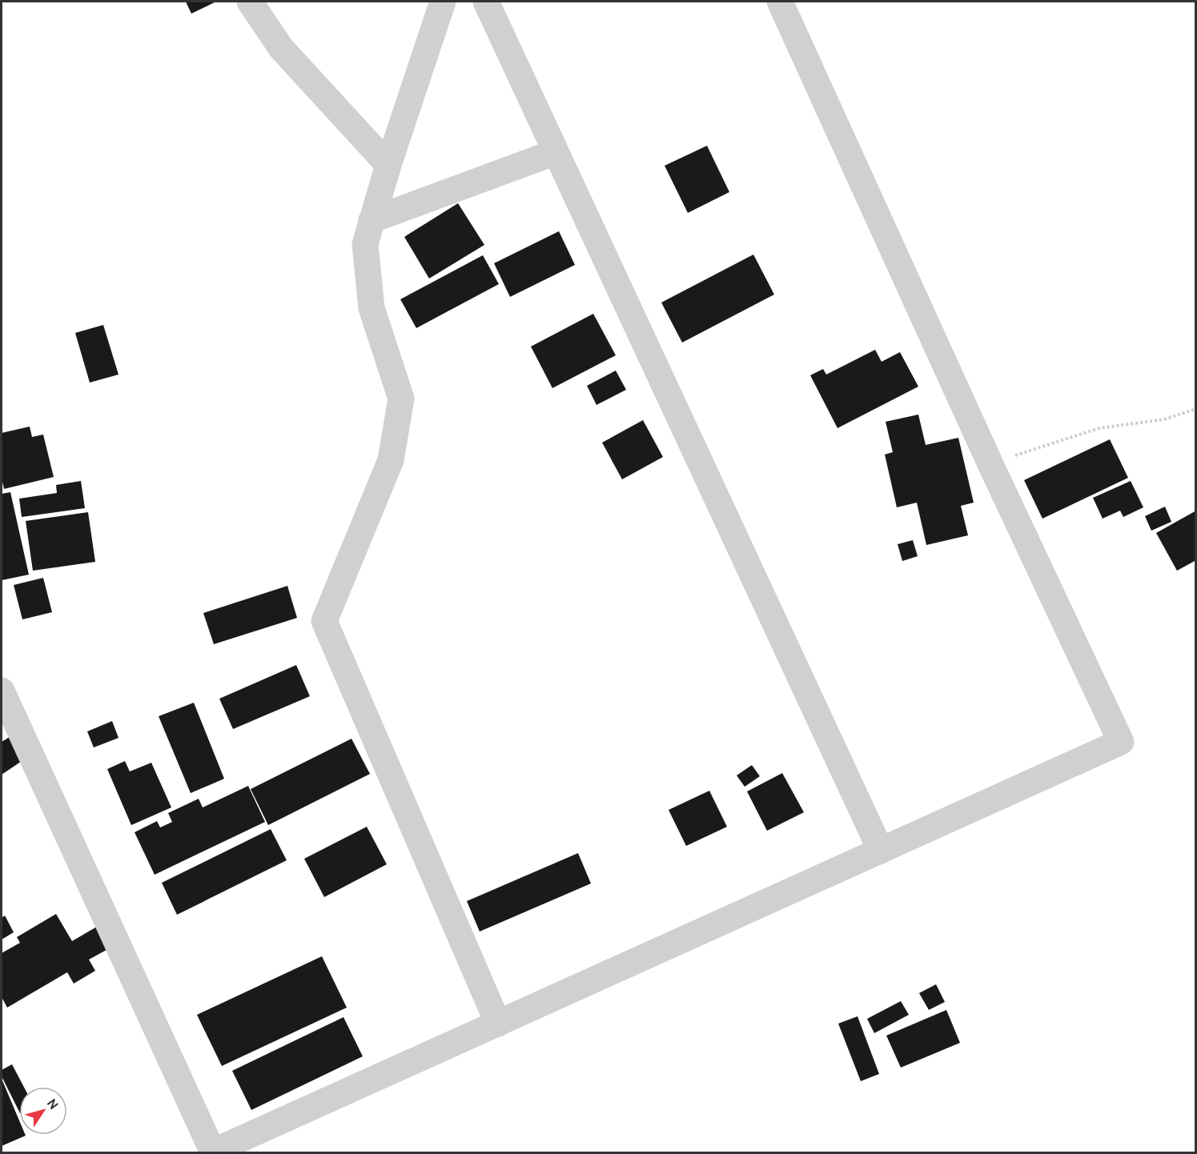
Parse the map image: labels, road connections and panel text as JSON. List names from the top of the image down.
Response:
{
  "north": "top right"
}
